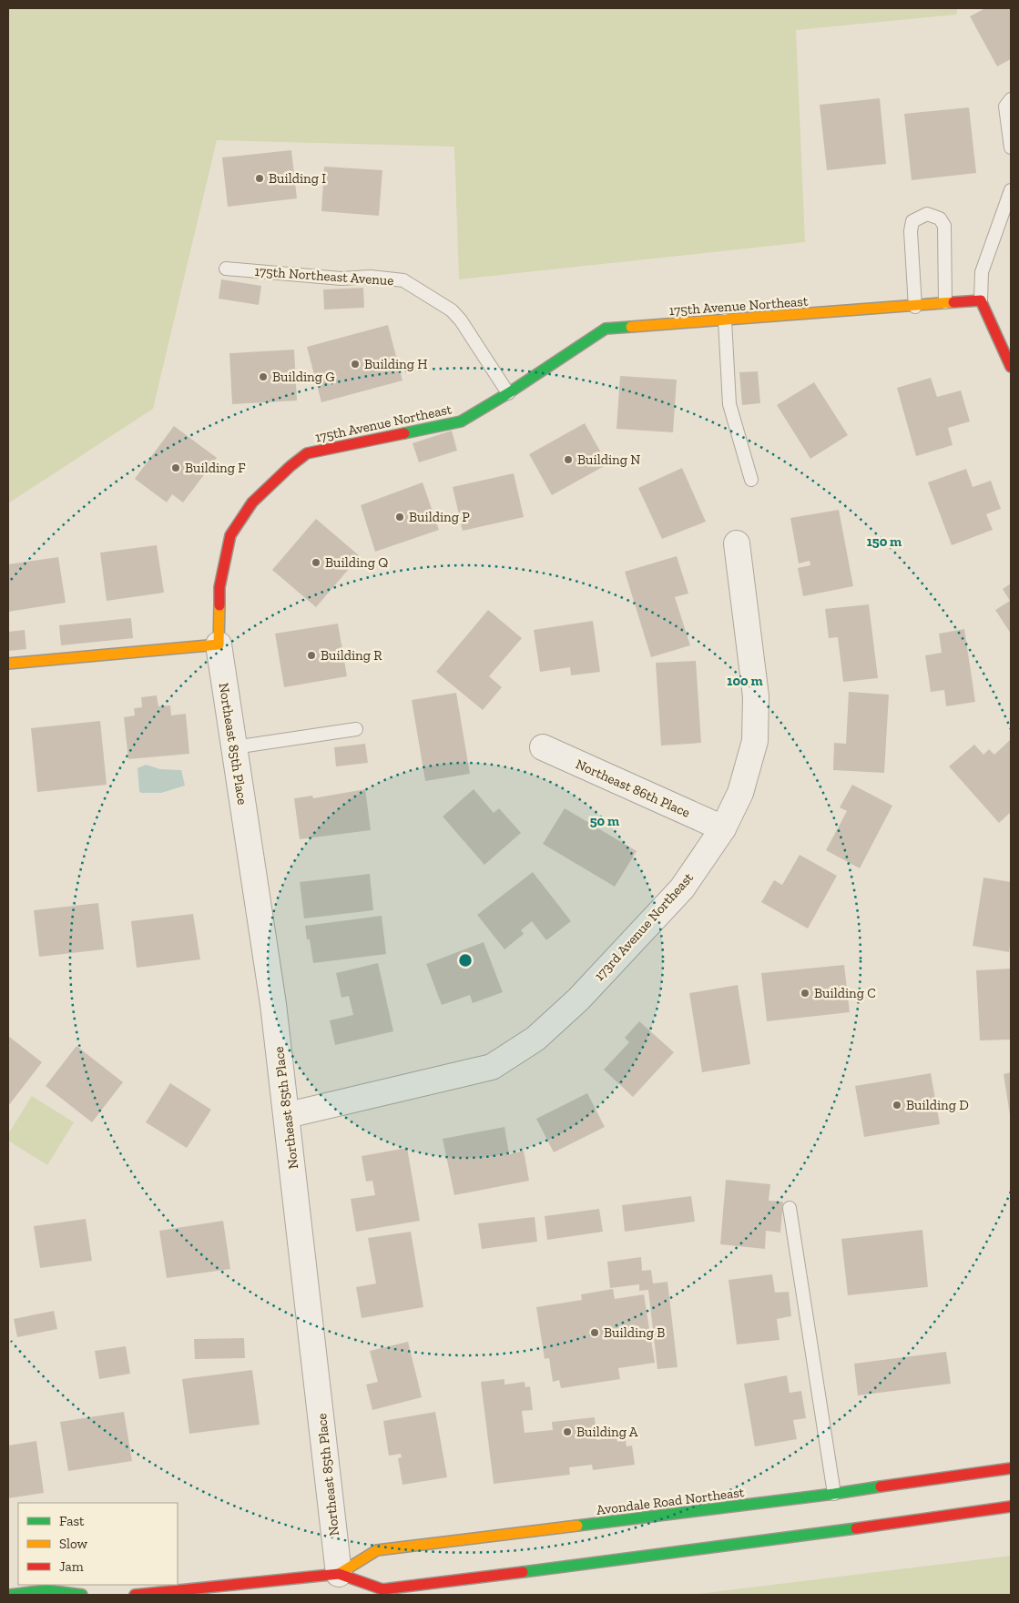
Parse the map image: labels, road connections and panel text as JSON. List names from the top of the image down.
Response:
{
  "streets": {
    "main road": ["175th Avenue Northeast", "Avondale Road Northeast"],
    "street": ["Northeast 85th Place", "Northeast 86th Place", "173rd Avenue Northeast"],
    "lane": ["175th Northeast Avenue"]
  },
  "crossings": [
    ["175th Northeast Avenue", "175th Avenue Northeast"],
    ["175th Avenue Northeast", "Northeast 85th Place"],
    ["Northeast 85th Place", "173rd Avenue Northeast"],
    ["Northeast 85th Place", "Avondale Road Northeast"],
    ["Northeast 86th Place", "173rd Avenue Northeast"]
  ],
  "places": [
    "Building I",
    "Building H",
    "Building G",
    "Building N",
    "Building F",
    "Building P",
    "Building Q",
    "Building R",
    "Building C",
    "Building D",
    "Building B",
    "Building A"
  ],
  "legend": ["Fast", "Slow", "Jam"],
  "rings": ["150 m", "100 m", "50 m"]
}
